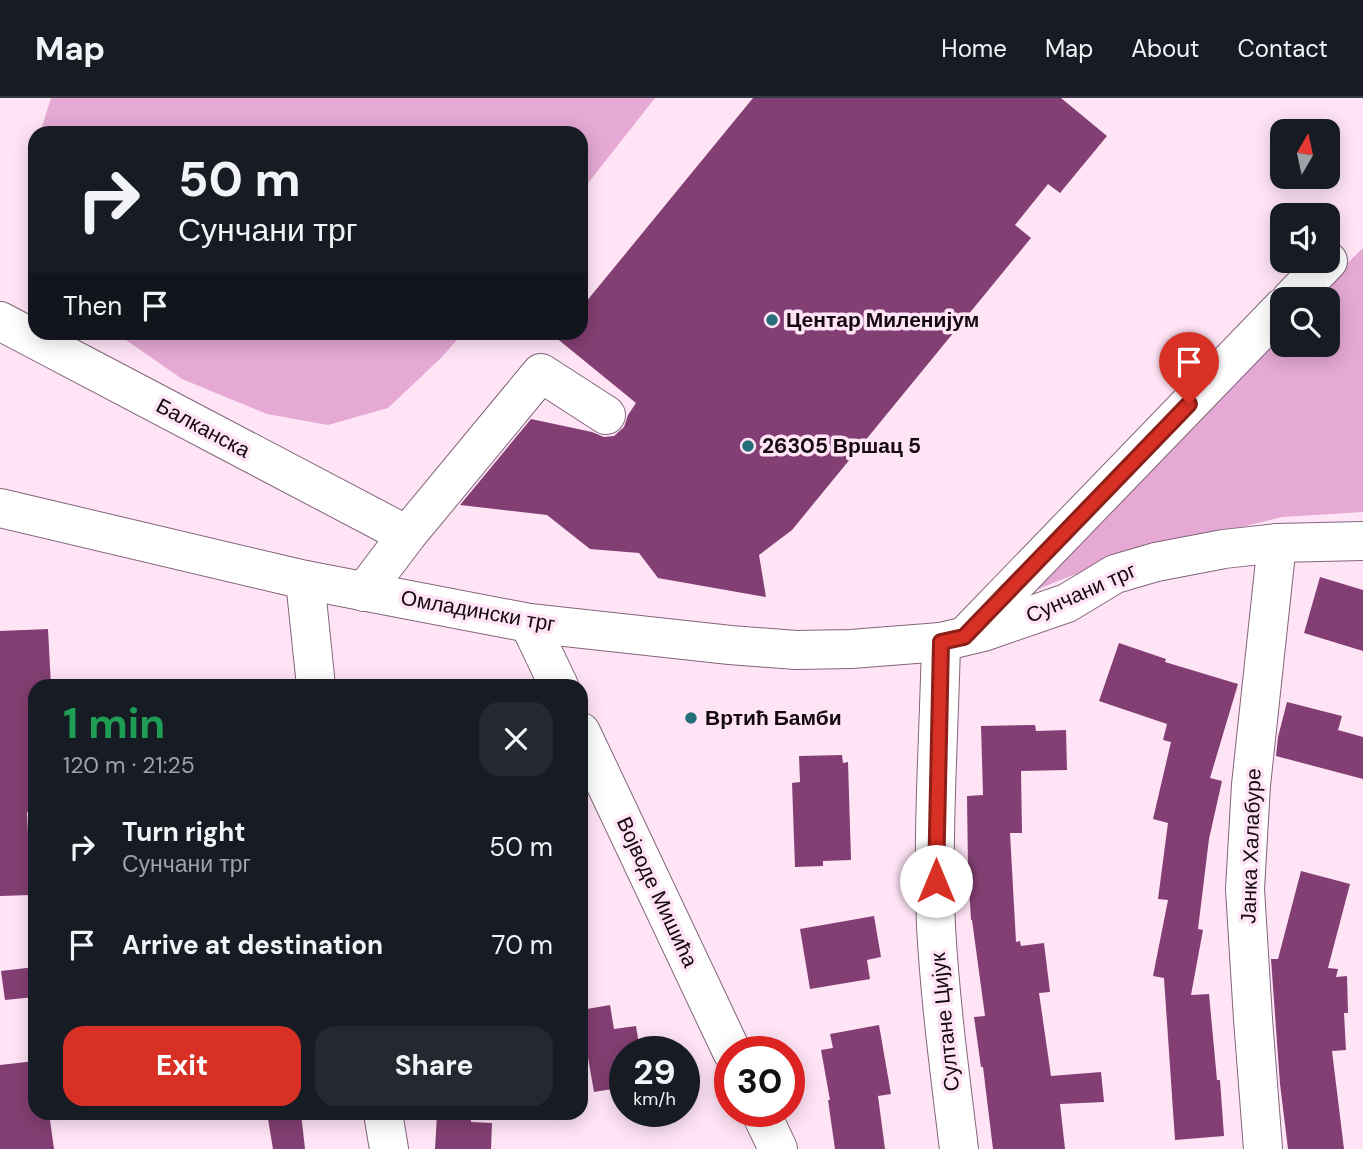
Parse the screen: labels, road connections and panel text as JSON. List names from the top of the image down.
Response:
{
  "streets": {
    "street": [
      "Балканска",
      "Сунчани трг",
      "Омладински трг",
      "Јанка Халабуре",
      "Војводе Мишића",
      "Султане Цијук"
    ]
  },
  "crossings": [
    ["Сунчани трг", "Омладински трг"],
    ["Сунчани трг", "Јанка Халабуре"],
    ["Сунчани трг", "Султане Цијук"],
    ["Омладински трг", "Султане Цијук"]
  ],
  "places": ["Центар Миленијум", "26305 Вршац 5", "Вртић Бамби"],
  "north": "top",
  "page": {
    "header": "Map",
    "nav": [
      "Home",
      "Map",
      "About",
      "Contact"
    ],
    "turn": ["50 m", "Сунчани трг"],
    "then": "Then",
    "heading": ["1 min", "120 m · 21:25"],
    "list": [
      {
        "name": "Turn right",
        "note": "Сунчани трг",
        "value": "50 m"
      },
      {
        "name": "Arrive at destination",
        "value": "70 m"
      }
    ],
    "buttons": ["Exit", "Share"],
    "speed": "29 km/h",
    "limit": "30"
  }
}
